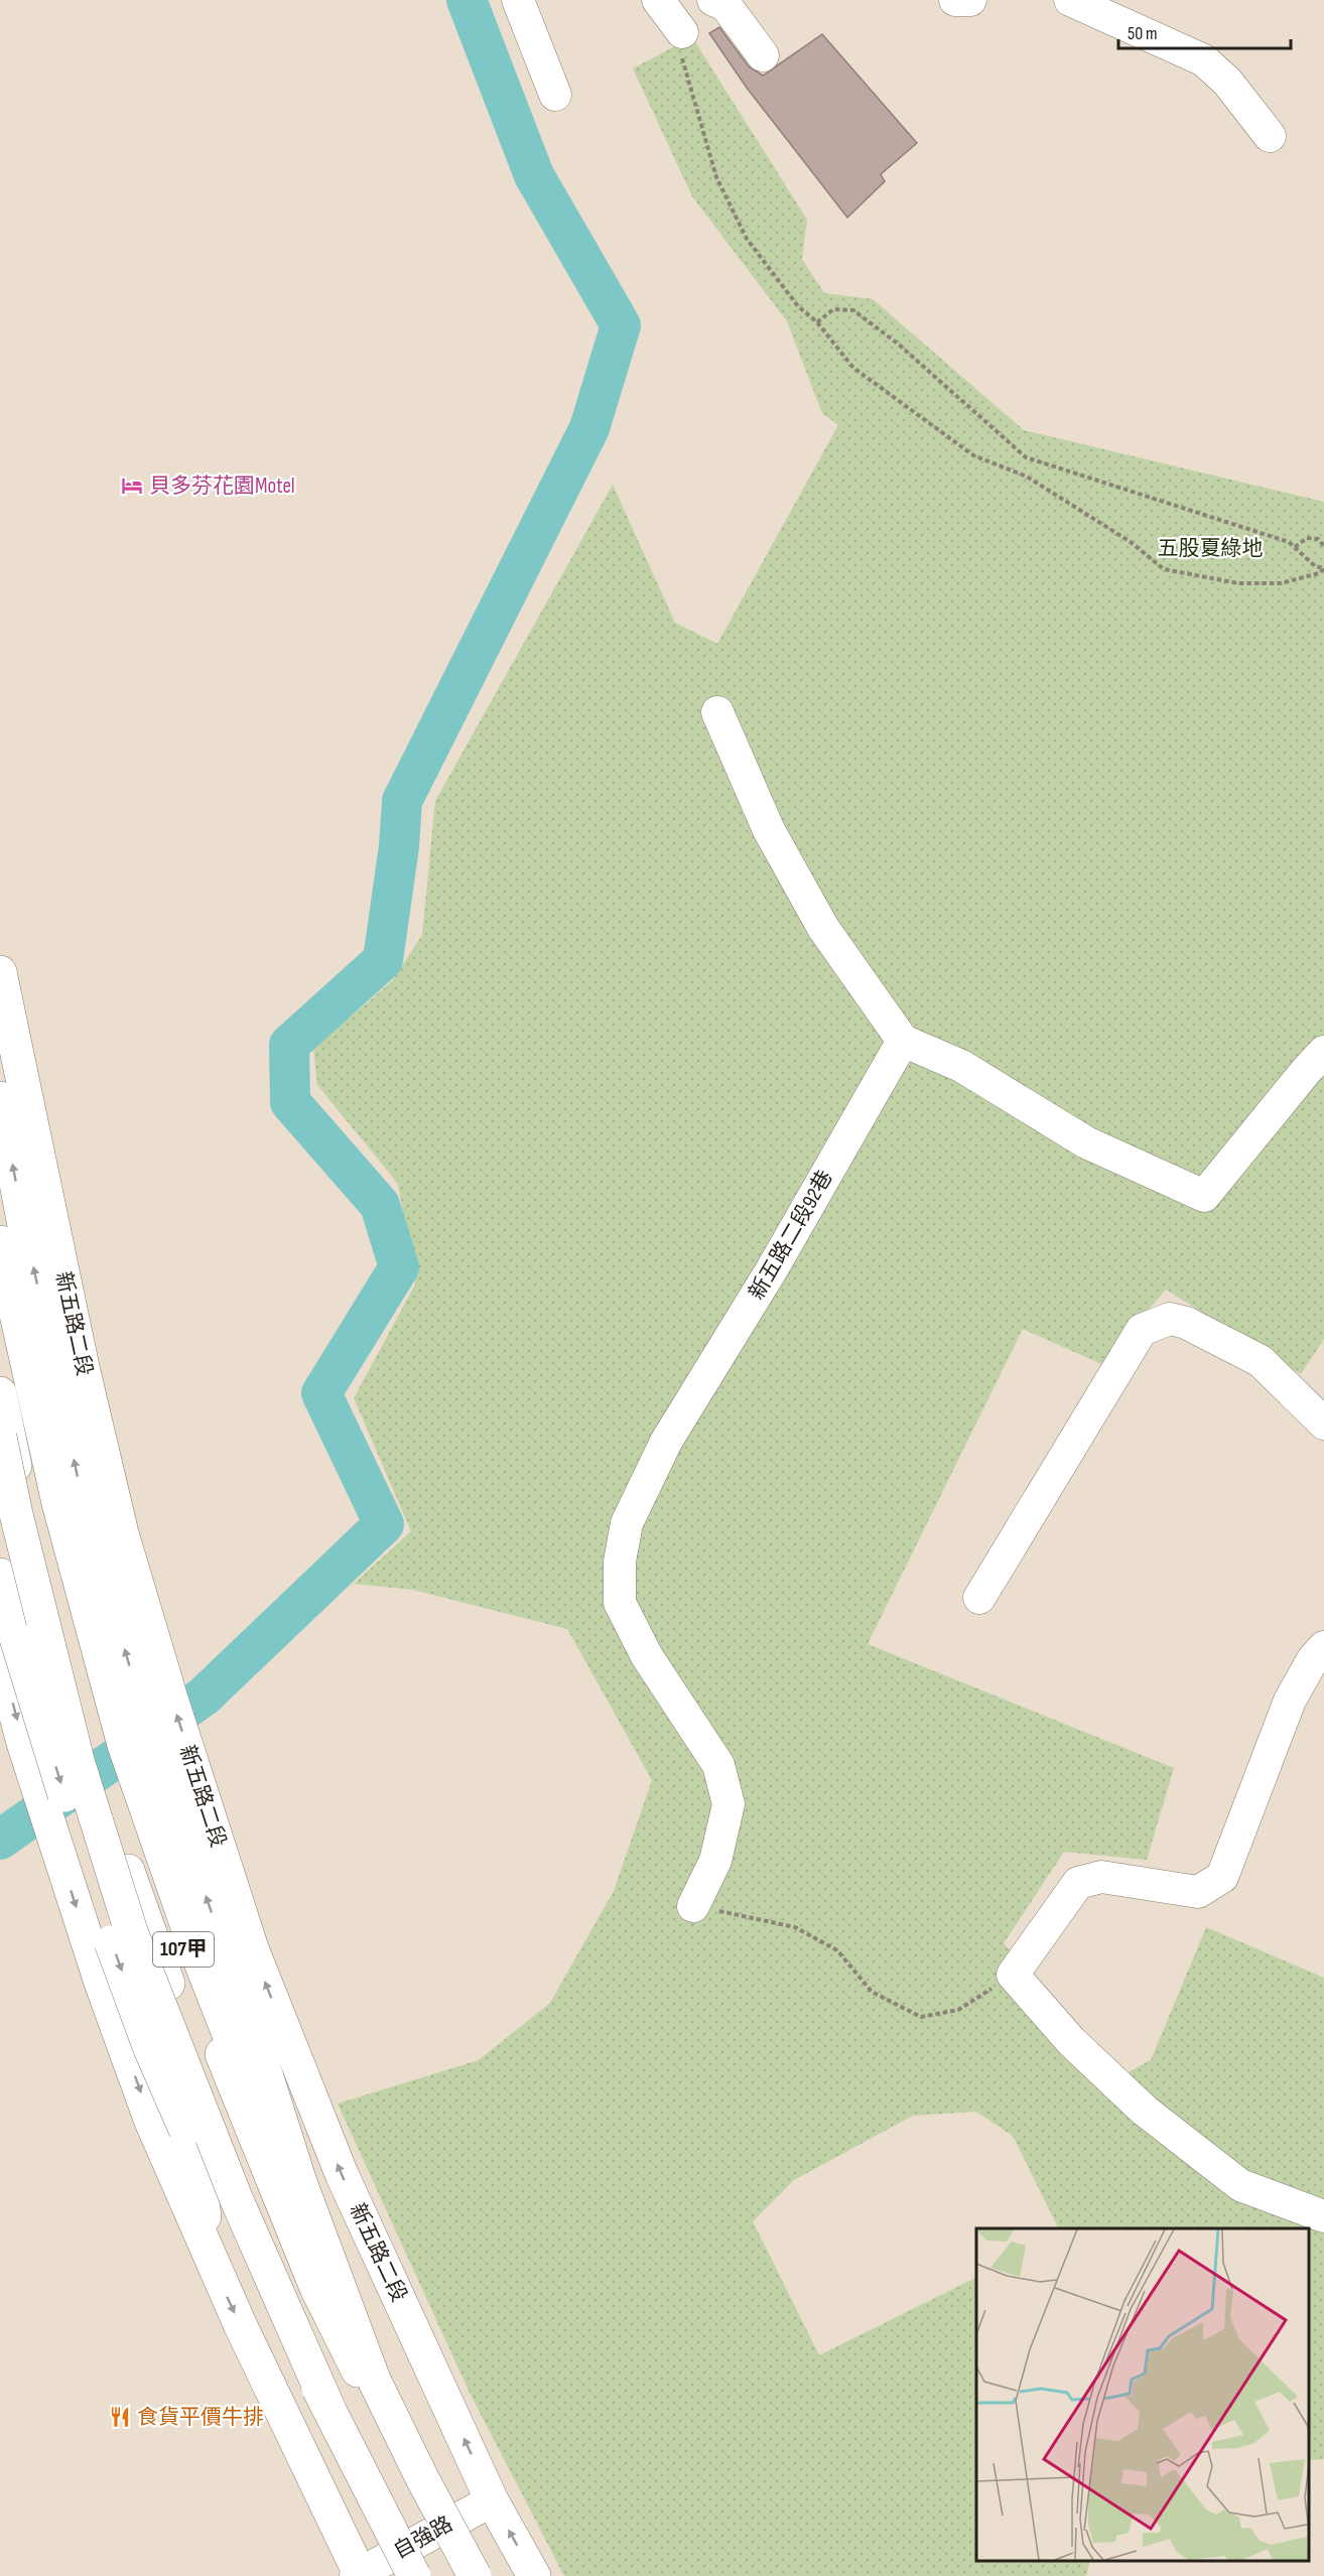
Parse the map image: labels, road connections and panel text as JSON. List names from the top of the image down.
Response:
{
  "streets": {
    "main road": ["新五路二段", "107甲"],
    "street": ["新五路二段92巷", "自強路"]
  },
  "crossings": [
    ["新五路二段", "自強路"],
    ["107甲", "自強路"]
  ],
  "parks": ["五股夏綠地"],
  "places": {
    "hotel": ["貝多芬花園Motel"],
    "restaurant": ["食貨平價牛排"]
  },
  "scale_bar": "50 m"
}
